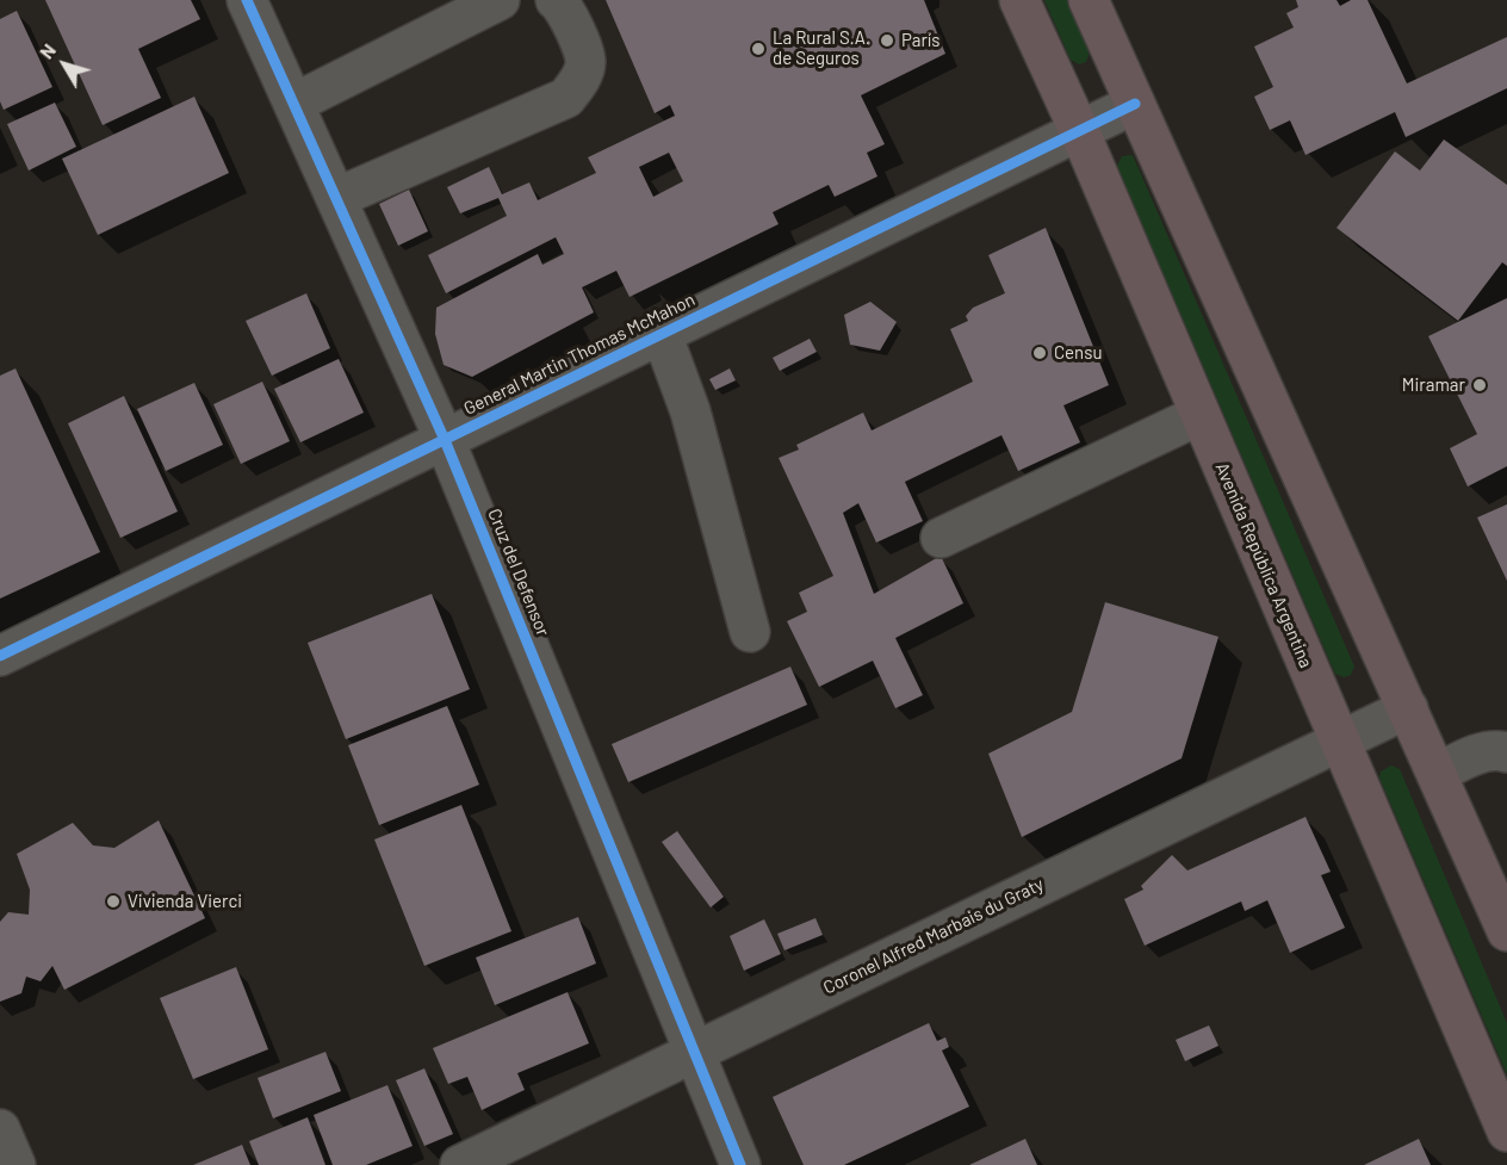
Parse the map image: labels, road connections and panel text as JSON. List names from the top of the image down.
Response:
{
  "streets": {
    "highway": ["Avenida República Argentina"],
    "street": ["General Martin Thomas McMahon", "Cruz del Defensor", "Coronel Alfred Marbais du Graty"]
  },
  "crossings": [
    ["General Martin Thomas McMahon", "Avenida República Argentina"],
    ["General Martin Thomas McMahon", "Cruz del Defensor"],
    ["Avenida República Argentina", "Coronel Alfred Marbais du Graty"],
    ["Cruz del Defensor", "Coronel Alfred Marbais du Graty"]
  ],
  "places": [
    "París",
    "La Rural S.A. de Seguros",
    "Censu",
    "Miramar",
    "Vivienda Vierci"
  ],
  "north": "top left"
}
